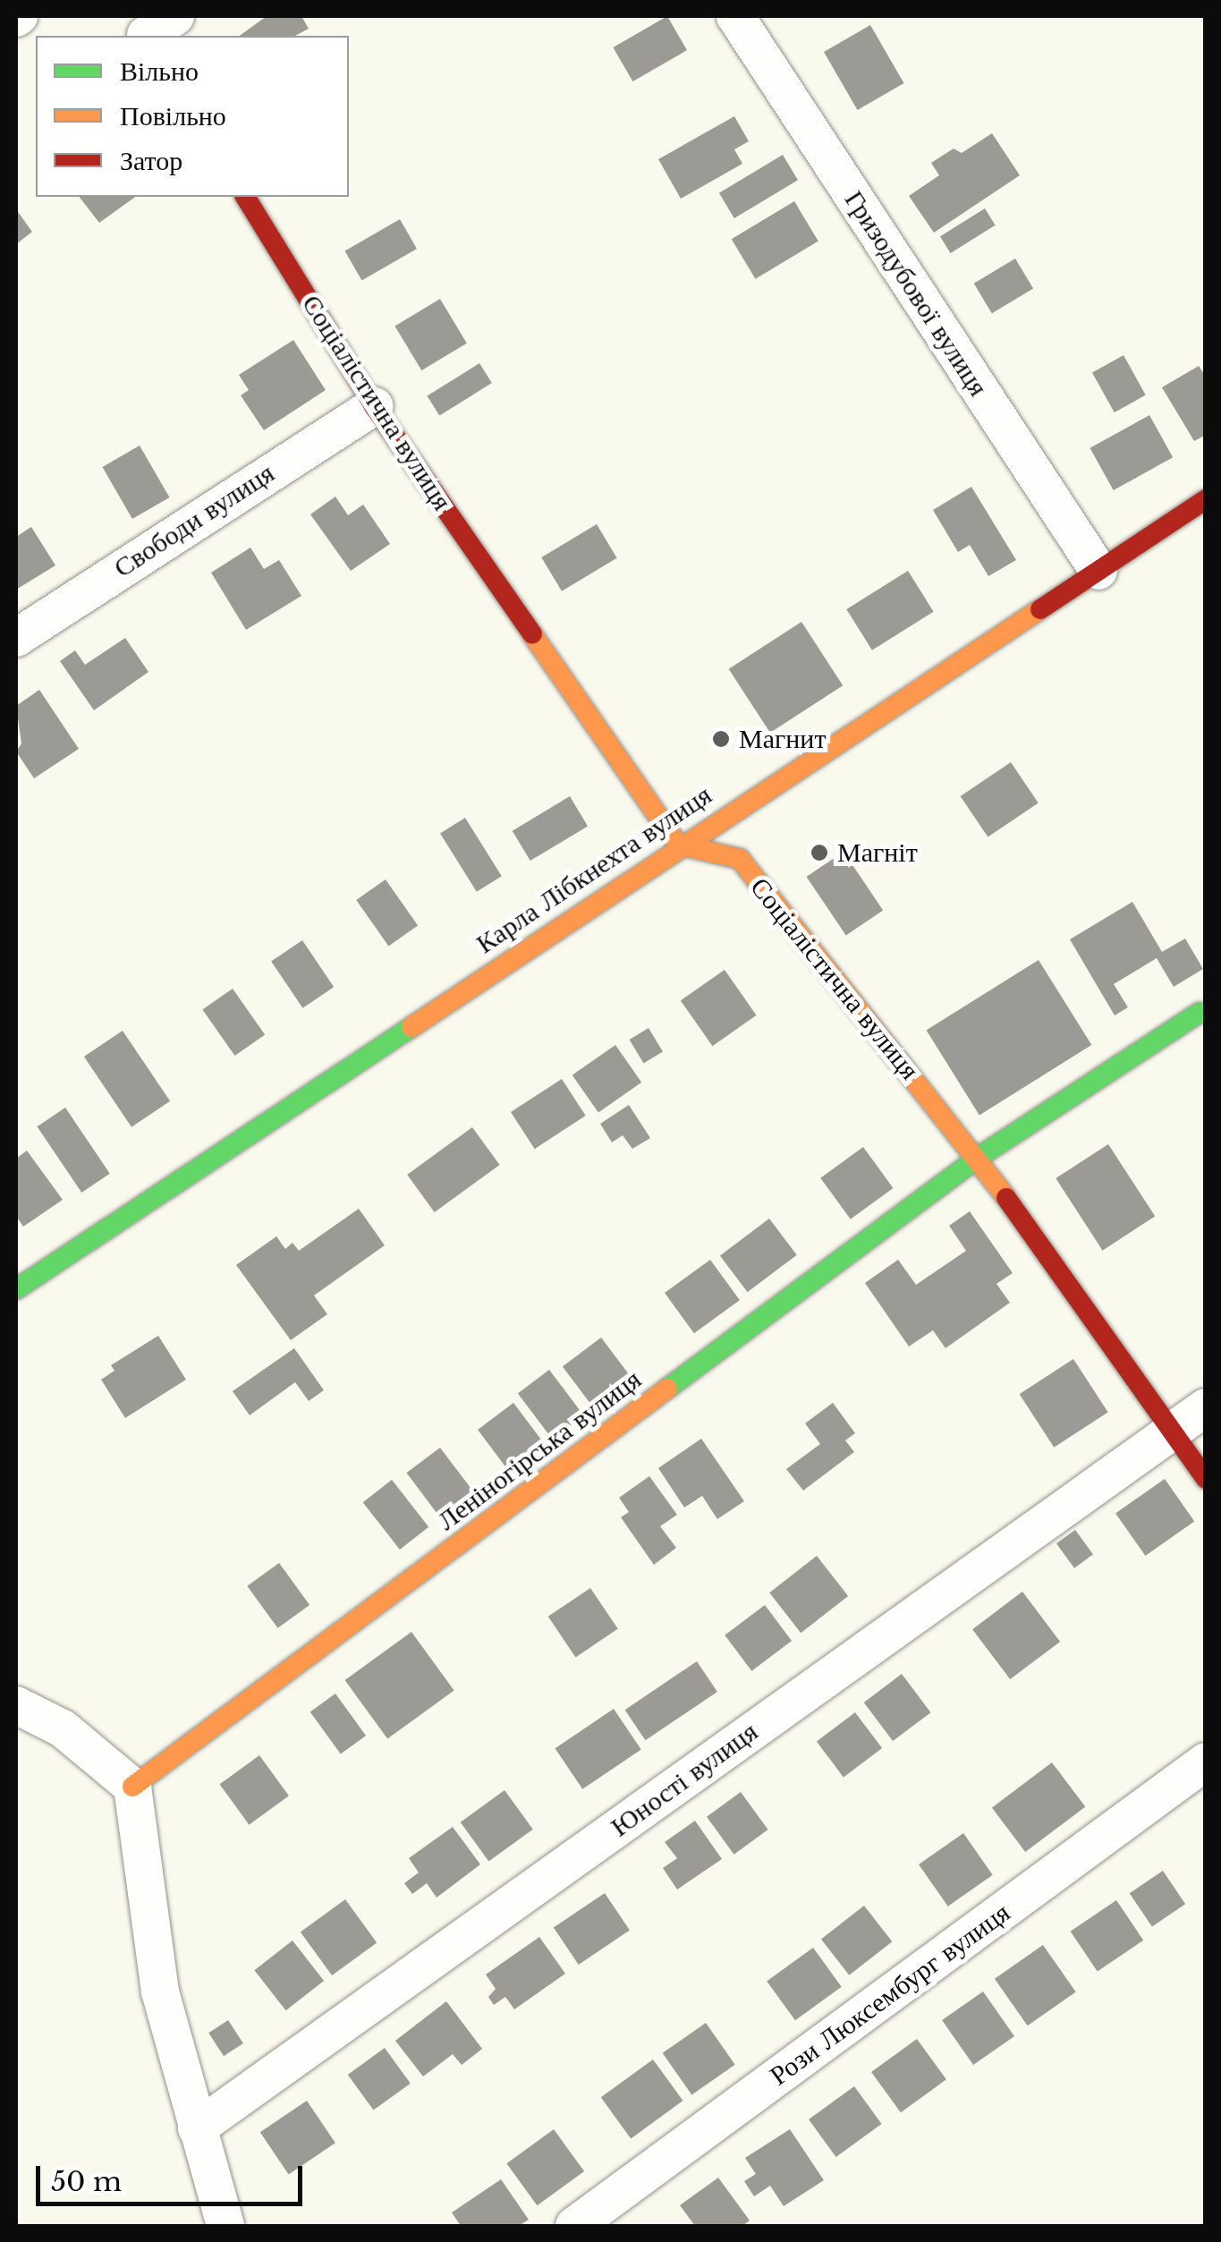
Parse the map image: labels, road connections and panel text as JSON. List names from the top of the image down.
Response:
{
  "streets": {
    "street": [
      "Гризодубової вулиця",
      "Соціалістична вулиця",
      "Свободи вулиця",
      "Карла Лібкнехта вулиця",
      "Леніногірська вулиця",
      "Юності вулиця",
      "Рози Люксембург вулиця"
    ]
  },
  "crossings": [
    ["Гризодубової вулиця", "Карла Лібкнехта вулиця"],
    ["Соціалістична вулиця", "Свободи вулиця"],
    ["Соціалістична вулиця", "Карла Лібкнехта вулиця"],
    ["Соціалістична вулиця", "Леніногірська вулиця"],
    ["Соціалістична вулиця", "Юності вулиця"]
  ],
  "places": ["Магнит", "Магніт"],
  "legend": ["Вільно", "Повільно", "Затор"],
  "scale_bar": "50 m"
}
